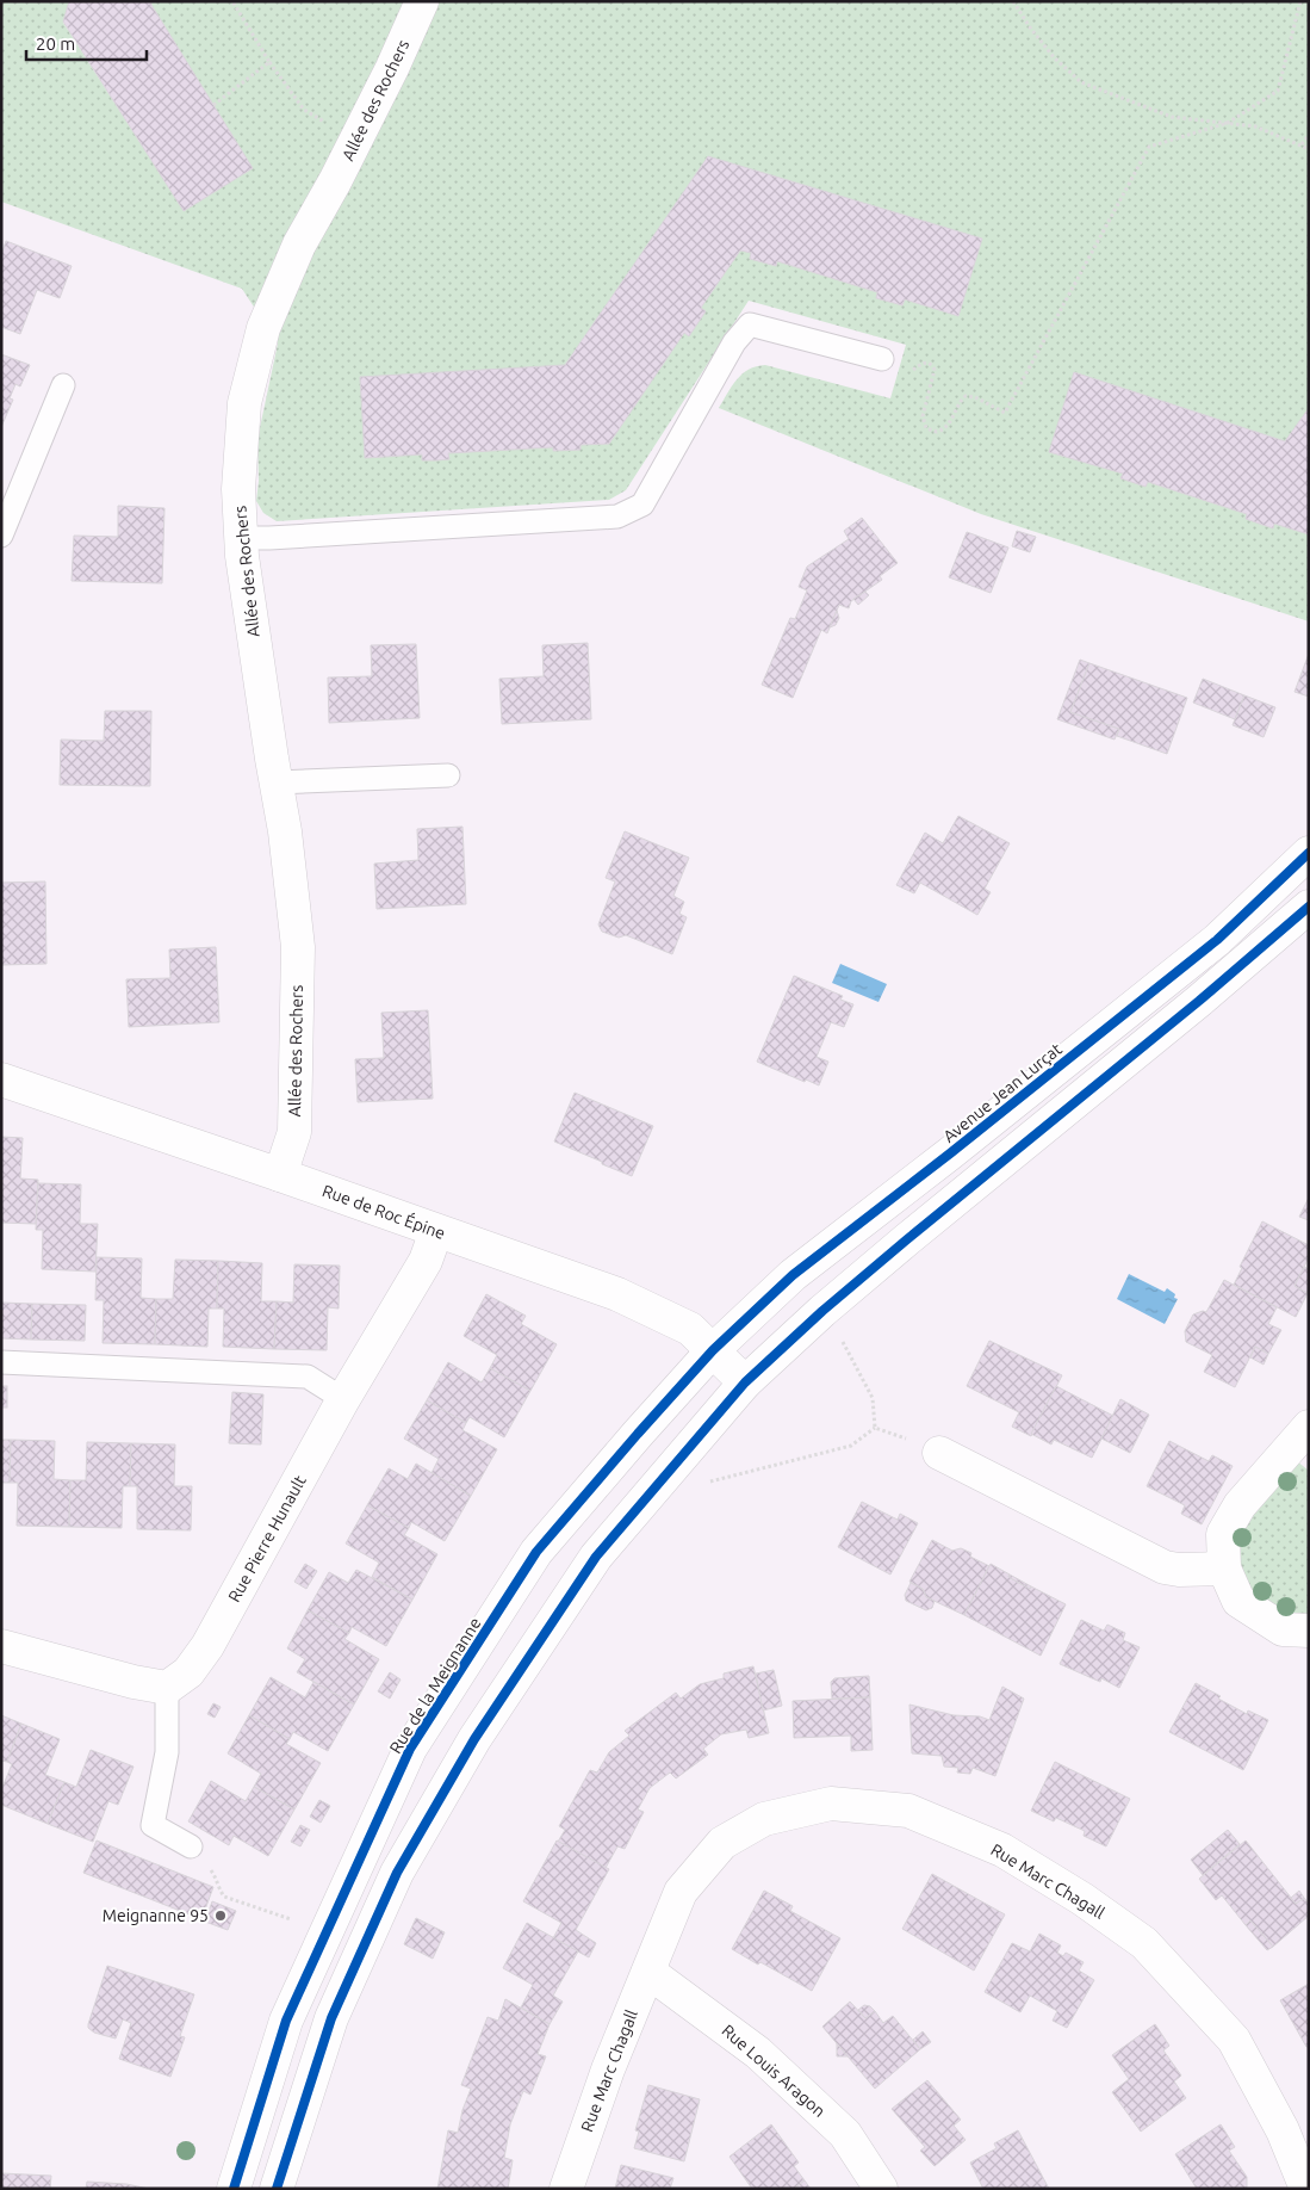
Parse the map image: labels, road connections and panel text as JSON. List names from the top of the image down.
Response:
{
  "streets": {
    "street": [
      "Allée des Rochers",
      "Avenue Jean Lurçat",
      "Rue de Roc Épine",
      "Rue Pierre Hunault",
      "Rue de la Meignanne",
      "Rue Marc Chagall",
      "Rue Louis Aragon"
    ]
  },
  "crossings": [
    ["Allée des Rochers", "Rue de Roc Épine"],
    ["Avenue Jean Lurçat", "Rue de Roc Épine"],
    ["Avenue Jean Lurçat", "Rue de la Meignanne"],
    ["Rue de Roc Épine", "Rue Pierre Hunault"],
    ["Rue de Roc Épine", "Rue de la Meignanne"],
    ["Rue Marc Chagall", "Rue Louis Aragon"]
  ],
  "places": ["Meignanne 95"],
  "scale_bar": "20 m"
}
